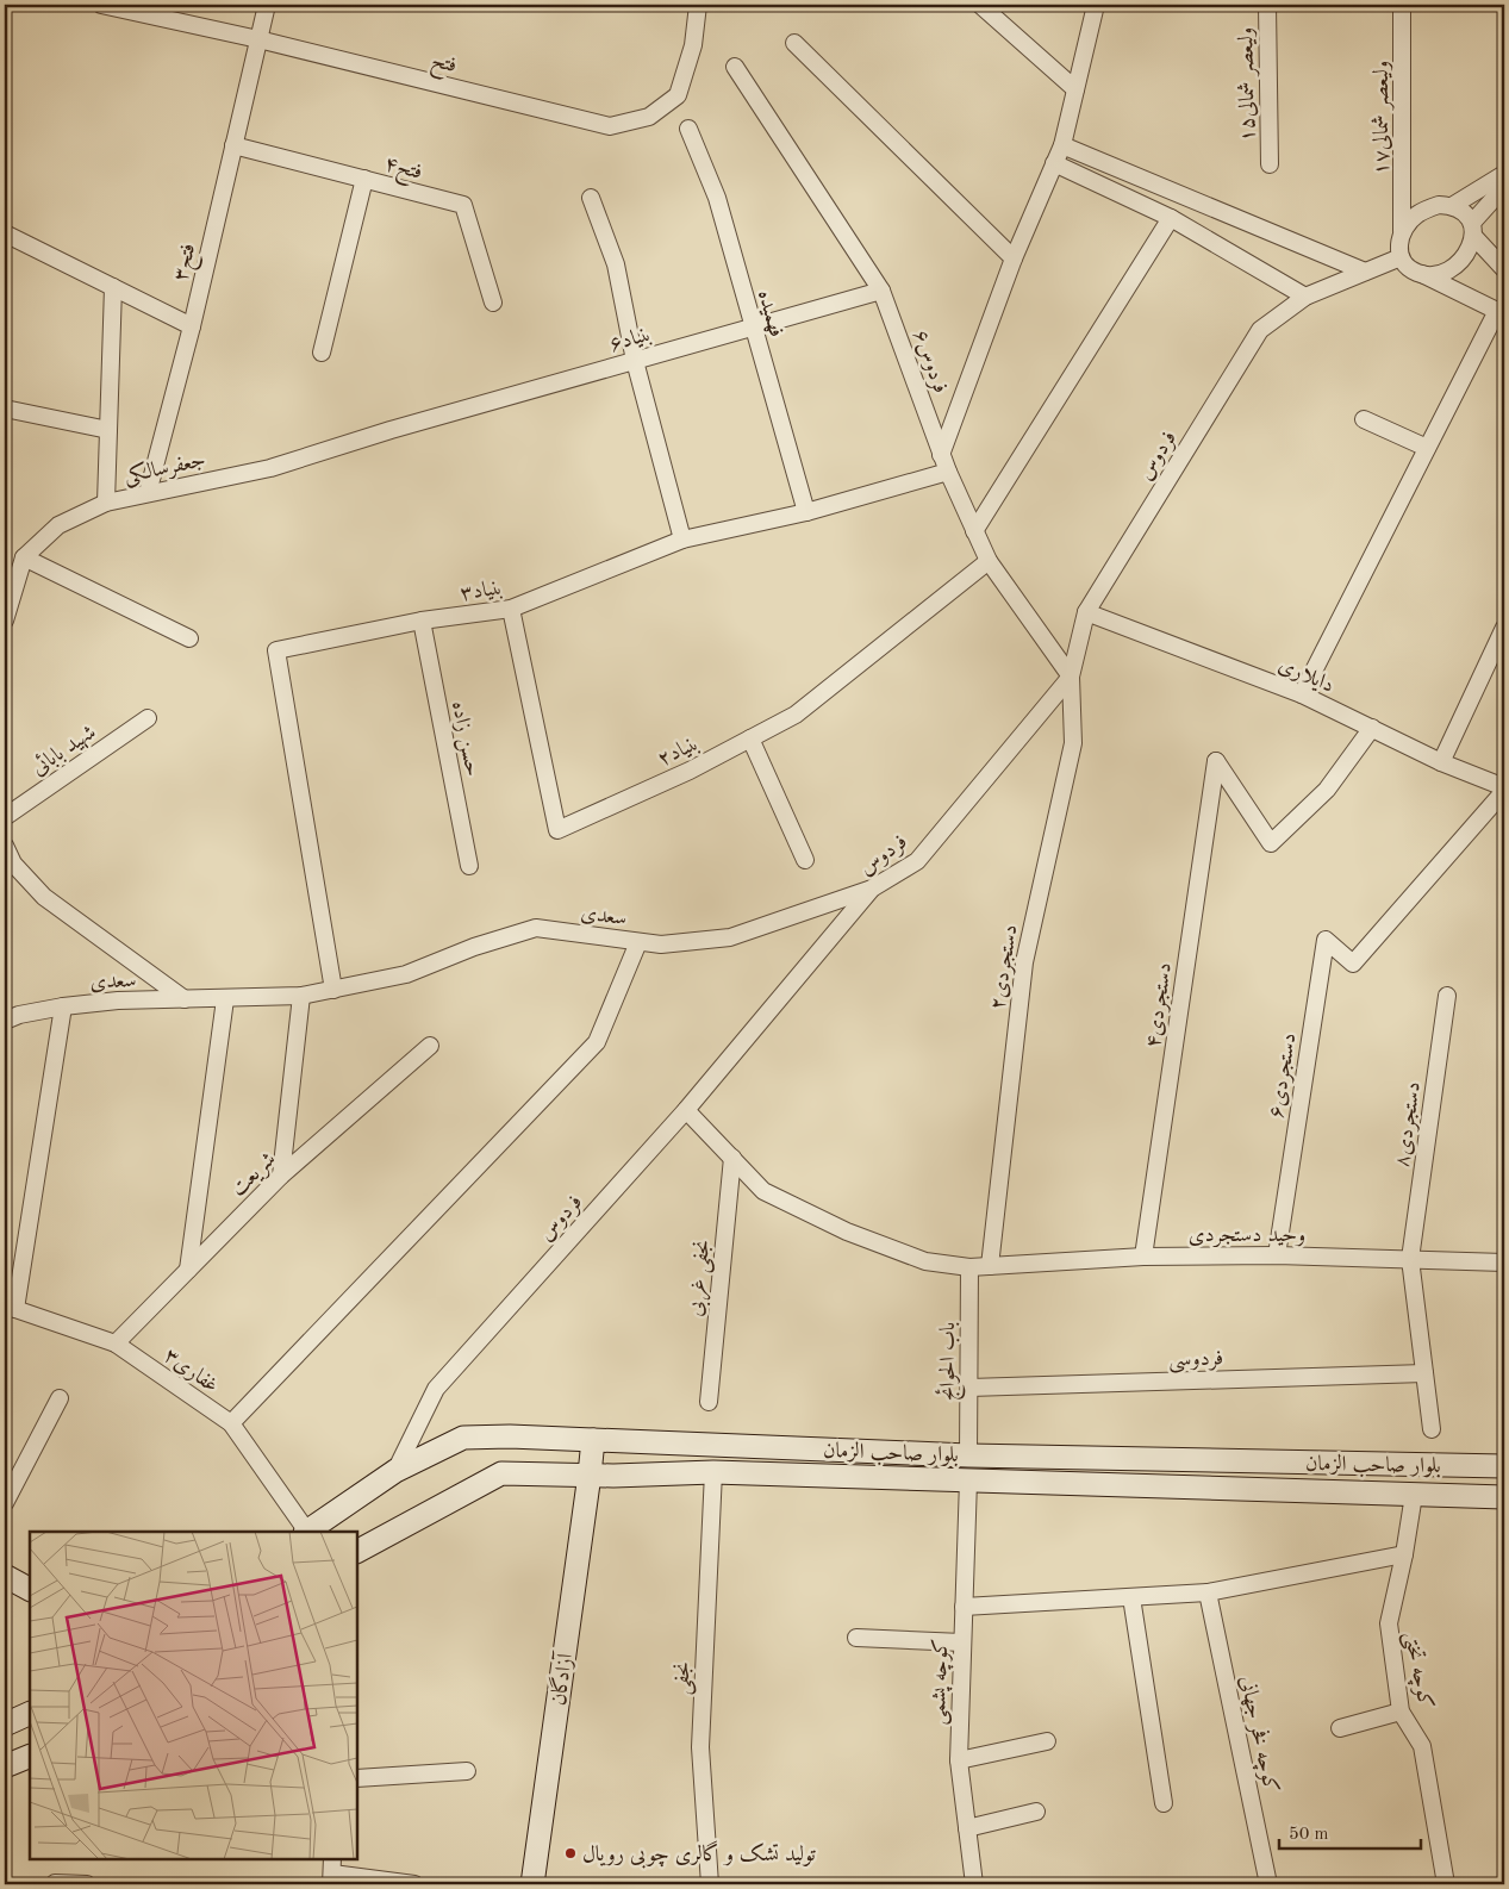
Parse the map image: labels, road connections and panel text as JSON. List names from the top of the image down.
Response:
{
  "streets": {
    "main road": ["بلوار صاحب الزمان", "آزادگان"],
    "street": [
      "فتح",
      "ولیعصر شمالی۱۵",
      "ولیعصر شمالی۱۷",
      "فتح۴",
      "فتح۳",
      "فهمیده",
      "بنیاد۶",
      "فردوس۶",
      "فردوس",
      "جعفرسالکی",
      "بنیاد۳",
      "دایلاری",
      "حسن زاده",
      "شهید بابائی",
      "بنیاد۲",
      "سعدی",
      "دستجردی۲",
      "دستجردی۴",
      "دستجردی۶",
      "دستجردی۸",
      "شریعت",
      "وحید دستجردی",
      "نجفی غربی",
      "فردوسی",
      "باب الحوائج",
      "غفاری۳",
      "کوچه تختی",
      "نجفی",
      "کوچه پشمی",
      "کوچه فخر جهانی"
    ]
  },
  "crossings": [
    ["فتح", "فتح۳"],
    ["ولیعصر شمالی۱۷", "فردوس"],
    ["فتح۴", "فتح۳"],
    ["فتح۳", "جعفرسالکی"],
    ["فهمیده", "بنیاد۶"],
    ["فهمیده", "بنیاد۳"],
    ["بنیاد۶", "فردوس۶"],
    ["بنیاد۶", "جعفرسالکی"],
    ["فردوس۶", "فردوس"],
    ["فردوس۶", "بنیاد۳"],
    ["فردوس۶", "بنیاد۲"],
    ["فردوس۶", "دستجردی۲"],
    ["فردوس", "دایلاری"],
    ["فردوس", "سعدی"],
    ["فردوس", "دستجردی۲"],
    ["فردوس", "بلوار صاحب الزمان"],
    ["بنیاد۳", "حسن زاده"],
    ["بنیاد۳", "بنیاد۲"],
    ["بنیاد۳", "سعدی"],
    ["دایلاری", "دستجردی۴"],
    ["دایلاری", "دستجردی۶"],
    ["دستجردی۲", "وحید دستجردی"],
    ["دستجردی۴", "وحید دستجردی"],
    ["دستجردی۶", "وحید دستجردی"],
    ["دستجردی۸", "وحید دستجردی"],
    ["دستجردی۸", "فردوسی"],
    ["شریعت", "غفاری۳"],
    ["وحید دستجردی", "باب الحوائج"],
    ["فردوسی", "باب الحوائج"],
    ["باب الحوائج", "بلوار صاحب الزمان"],
    ["غفاری۳", "بلوار صاحب الزمان"],
    ["بلوار صاحب الزمان", "کوچه تختی"],
    ["بلوار صاحب الزمان", "نجفی"],
    ["بلوار صاحب الزمان", "آزادگان"],
    ["بلوار صاحب الزمان", "کوچه پشمی"]
  ],
  "places": ["تولید تشک و گالری چوبی رویال"],
  "scale_bar": "50 m"
}
